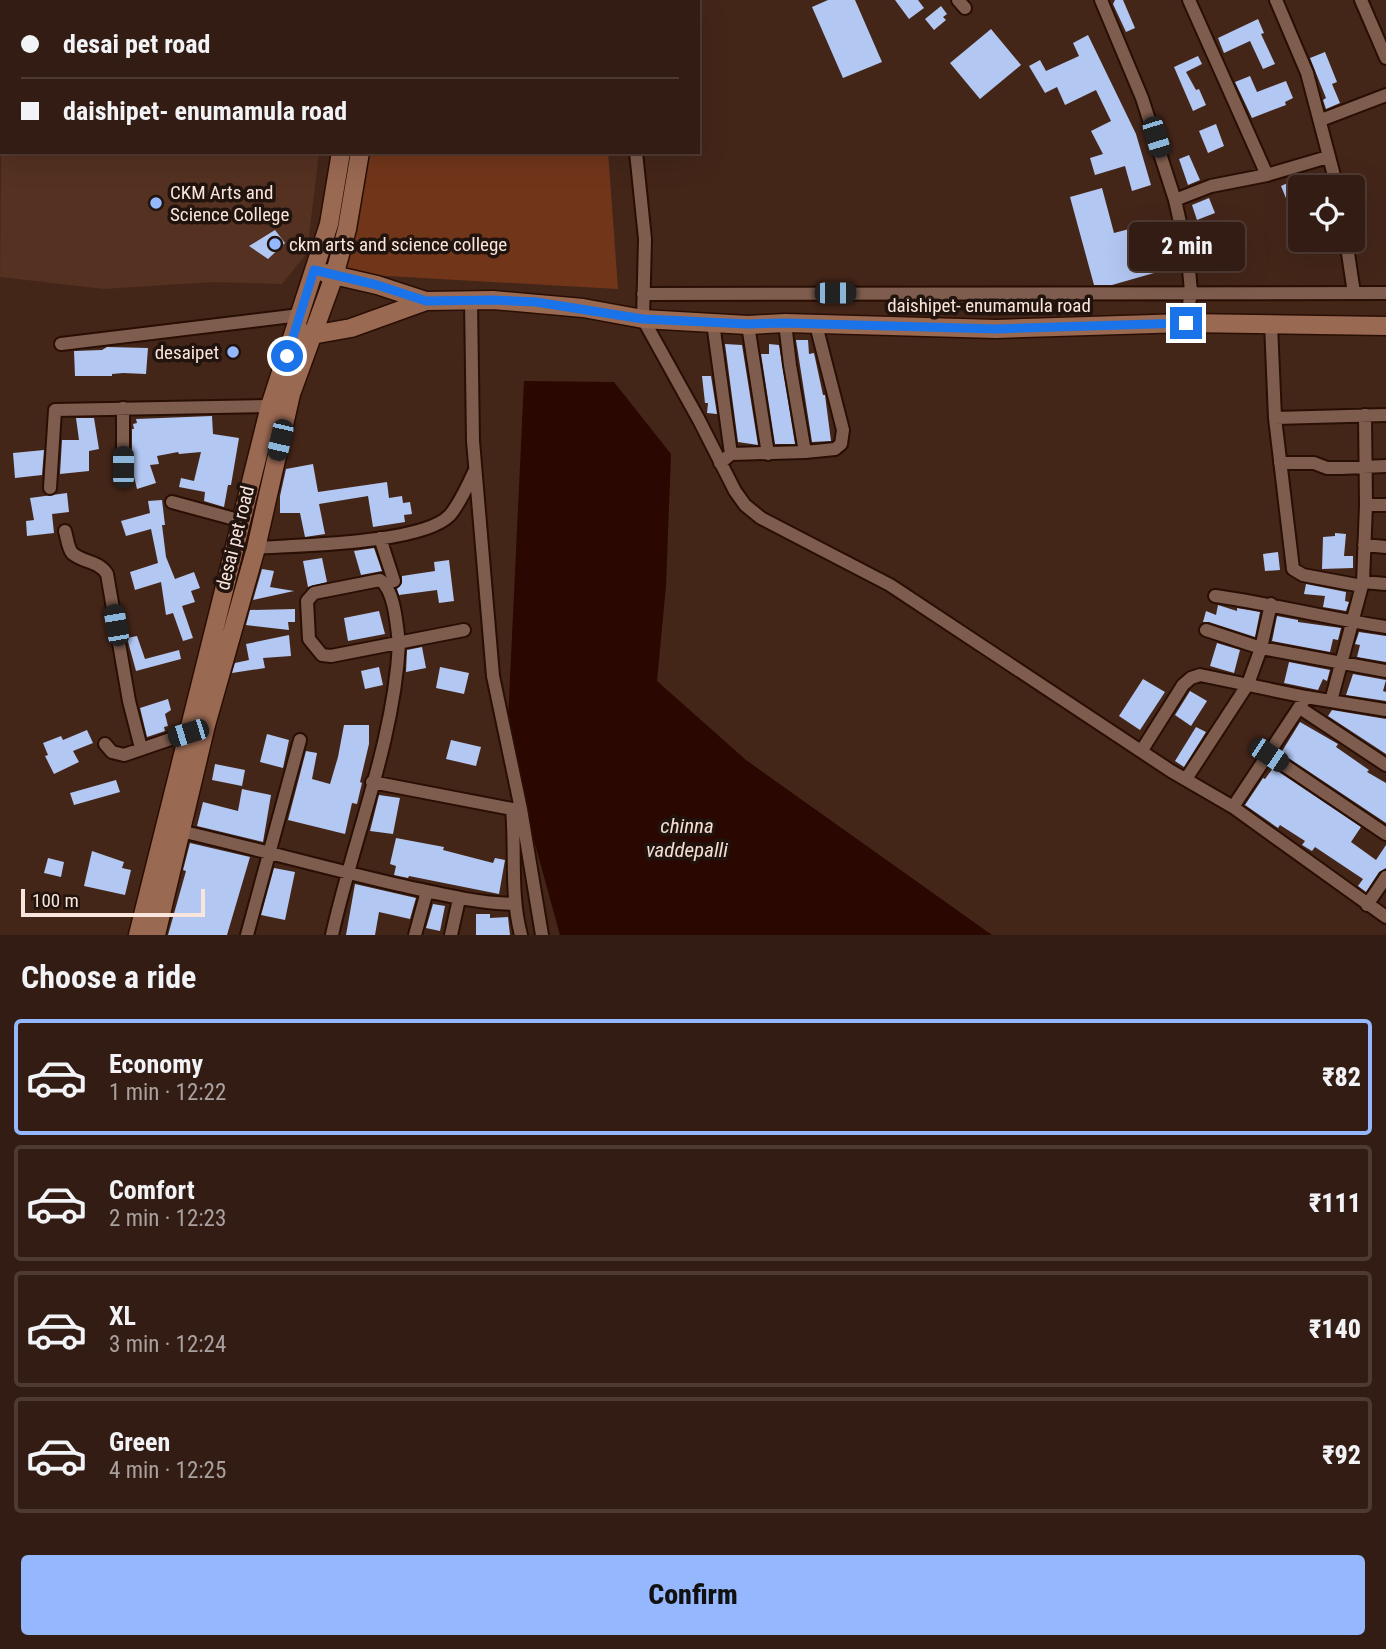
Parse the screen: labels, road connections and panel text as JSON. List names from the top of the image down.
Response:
{
  "streets": {
    "street": ["daishipet- enumamula road", "desai pet road"]
  },
  "crossings": [
    ["daishipet- enumamula road", "desai pet road"]
  ],
  "water": ["chinna vaddepalli"],
  "places": ["CKM Arts and Science College", "ckm arts and science college", "desaipet"],
  "scale_bar": "100 m",
  "page": {
    "banner": ["desai pet road", "daishipet- enumamula road"],
    "bubble": "2 min",
    "scale": "100 m",
    "heading": "Choose a ride",
    "list": [
      {
        "name": "Economy",
        "note": "1 min · 12:22",
        "value": "₹82"
      },
      {
        "name": "Comfort",
        "note": "2 min · 12:23",
        "value": "₹111"
      },
      {
        "name": "XL",
        "note": "3 min · 12:24",
        "value": "₹140"
      },
      {
        "name": "Green",
        "note": "4 min · 12:25",
        "value": "₹92"
      }
    ],
    "buttons": "Confirm"
  }
}
